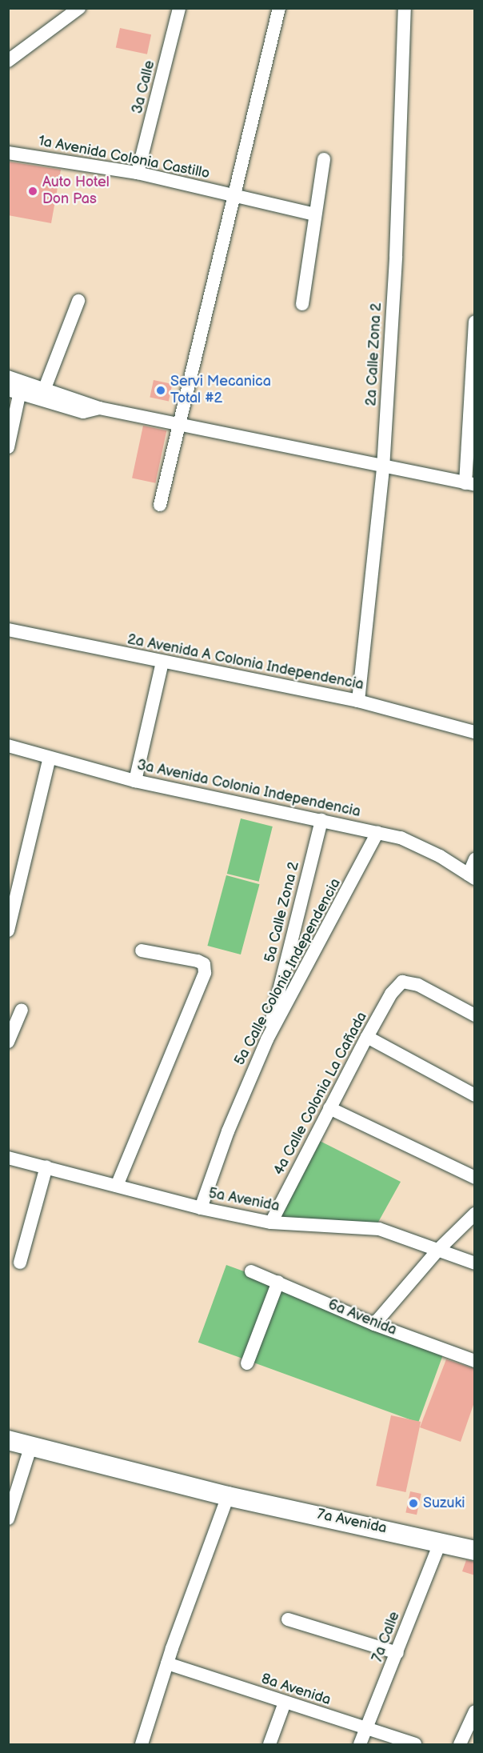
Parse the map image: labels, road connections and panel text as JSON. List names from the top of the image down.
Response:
{
  "streets": {
    "street": [
      "3a Calle",
      "1a Avenida Colonia Castillo",
      "2a Calle Zona 2",
      "2a Avenida A Colonia Independencia",
      "3a Avenida Colonia Independencia",
      "5a Calle Zona 2",
      "5a Calle Colonia Independencia",
      "4a Calle Colonia La Cañada",
      "5a Avenida",
      "6a Avenida",
      "7a Avenida",
      "7a Calle",
      "8a Avenida"
    ]
  },
  "crossings": [
    ["3a Calle", "1a Avenida Colonia Castillo"],
    ["2a Calle Zona 2", "2a Avenida A Colonia Independencia"],
    ["3a Avenida Colonia Independencia", "5a Calle Zona 2"],
    ["3a Avenida Colonia Independencia", "5a Calle Colonia Independencia"],
    ["5a Calle Zona 2", "5a Calle Colonia Independencia"],
    ["5a Calle Colonia Independencia", "5a Avenida"],
    ["4a Calle Colonia La Cañada", "5a Avenida"],
    ["7a Avenida", "7a Calle"],
    ["7a Calle", "8a Avenida"]
  ],
  "places": ["Auto Hotel Don Pas", "Servi Mecanica Total #2", "Suzuki"]
}
